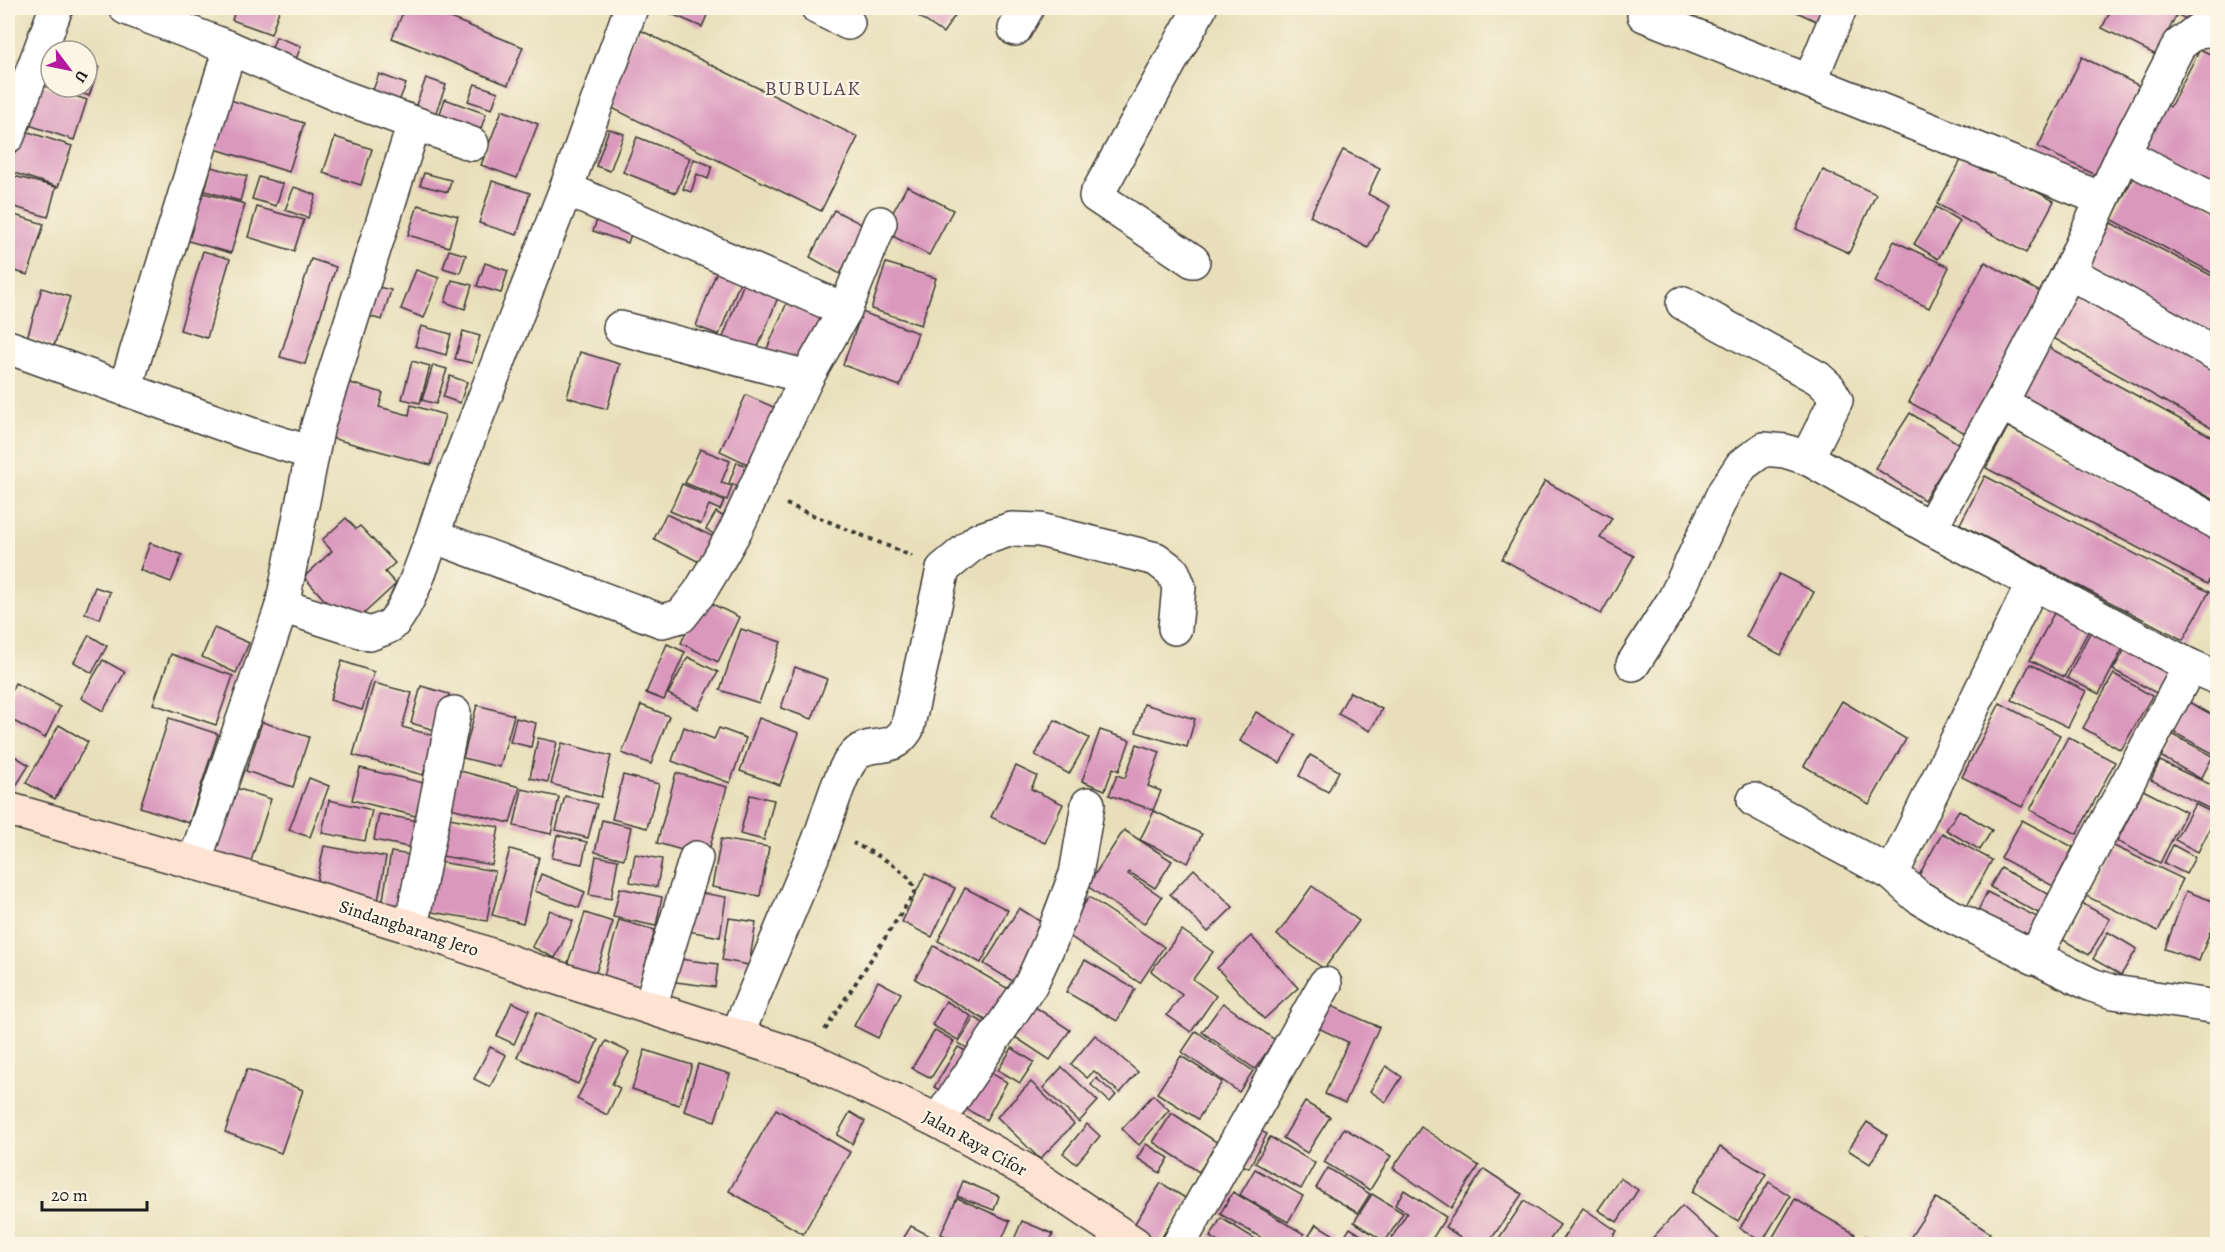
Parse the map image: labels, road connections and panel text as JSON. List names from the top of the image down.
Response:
{
  "streets": {
    "street": ["Sindangbarang Jero", "Jalan Raya Cifor"]
  },
  "crossings": [
    ["Sindangbarang Jero", "Jalan Raya Cifor"]
  ],
  "districts": ["BUBULAK"],
  "scale_bar": "20 m",
  "north": "bottom right"
}
